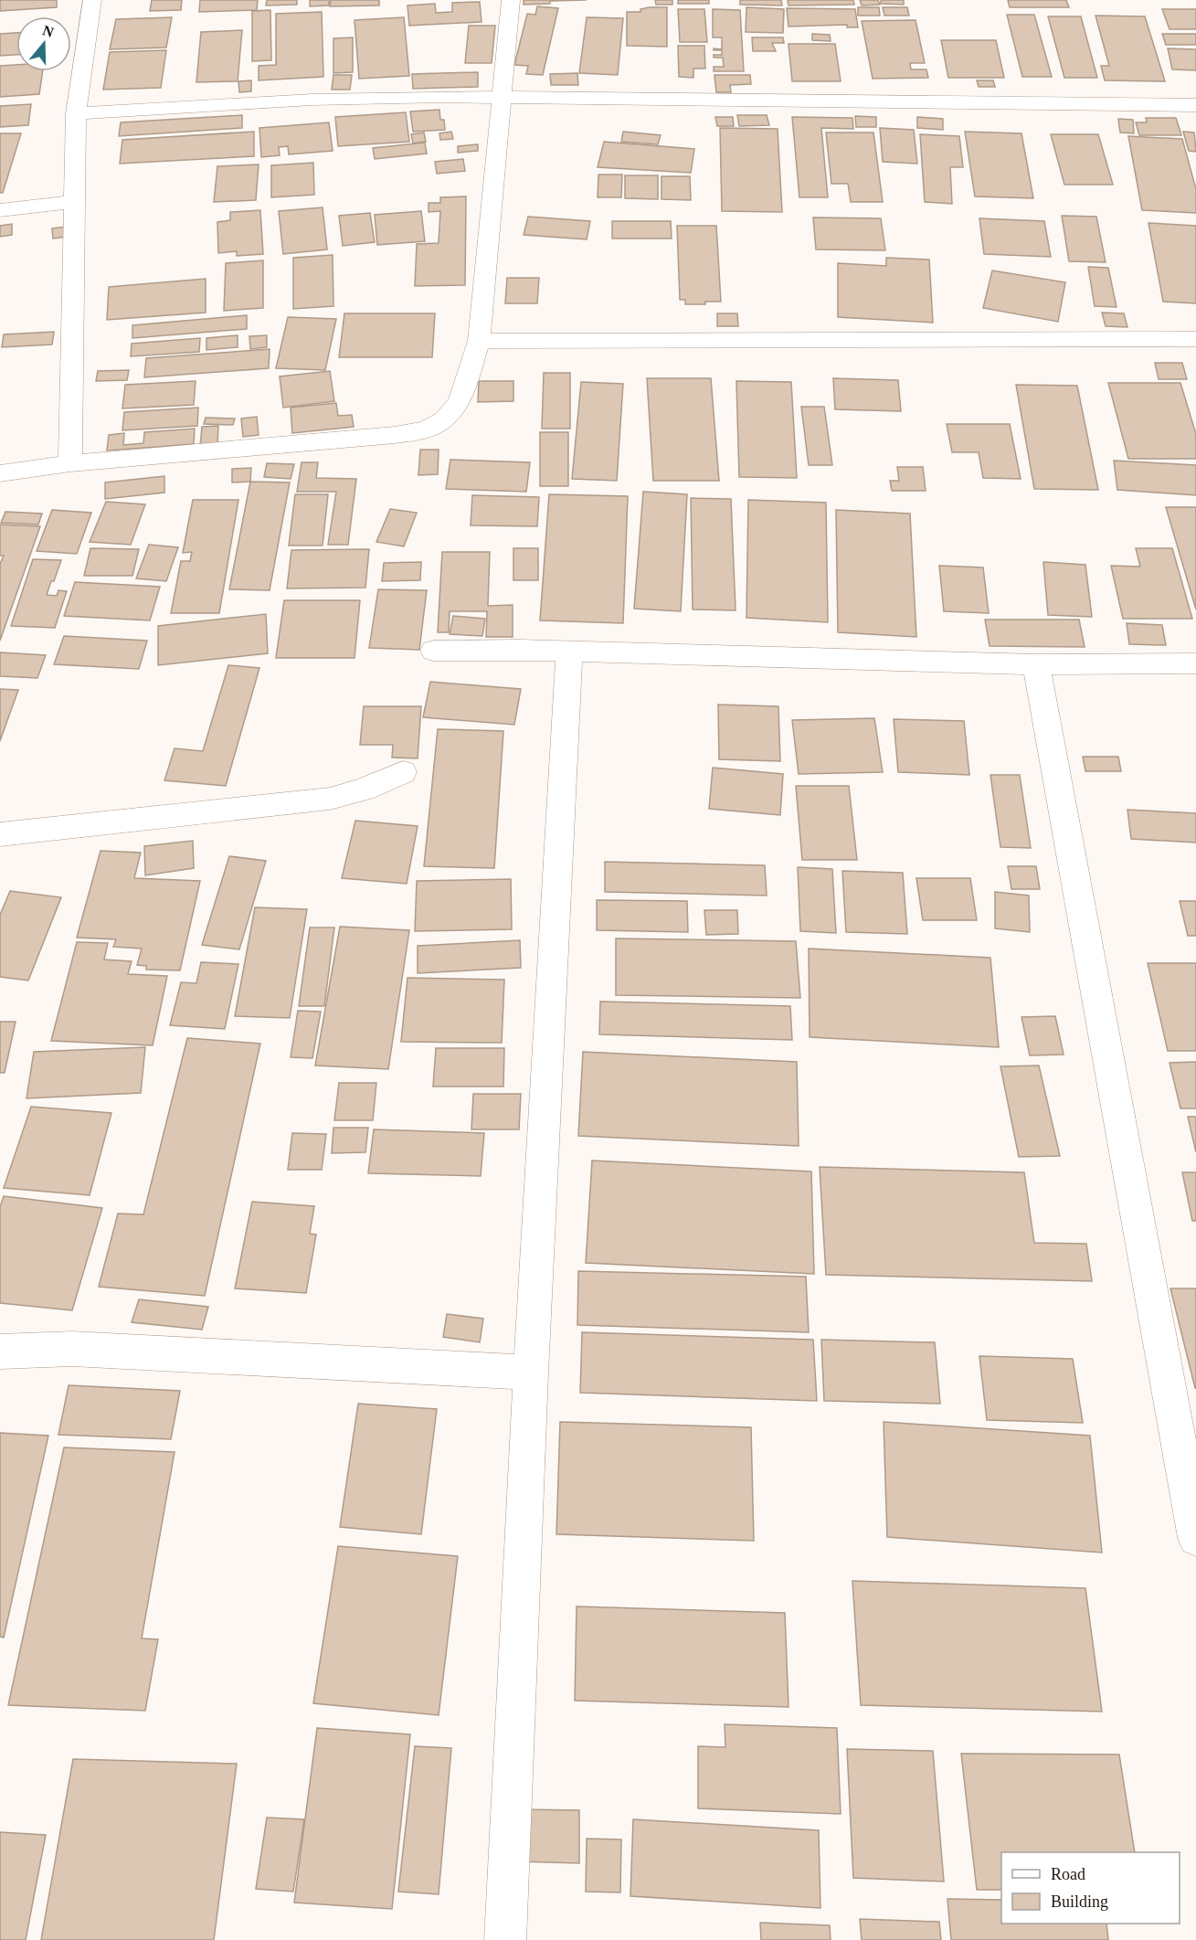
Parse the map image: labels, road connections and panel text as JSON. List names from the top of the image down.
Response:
{
  "legend": ["Road", "Building"],
  "north": "top"
}
